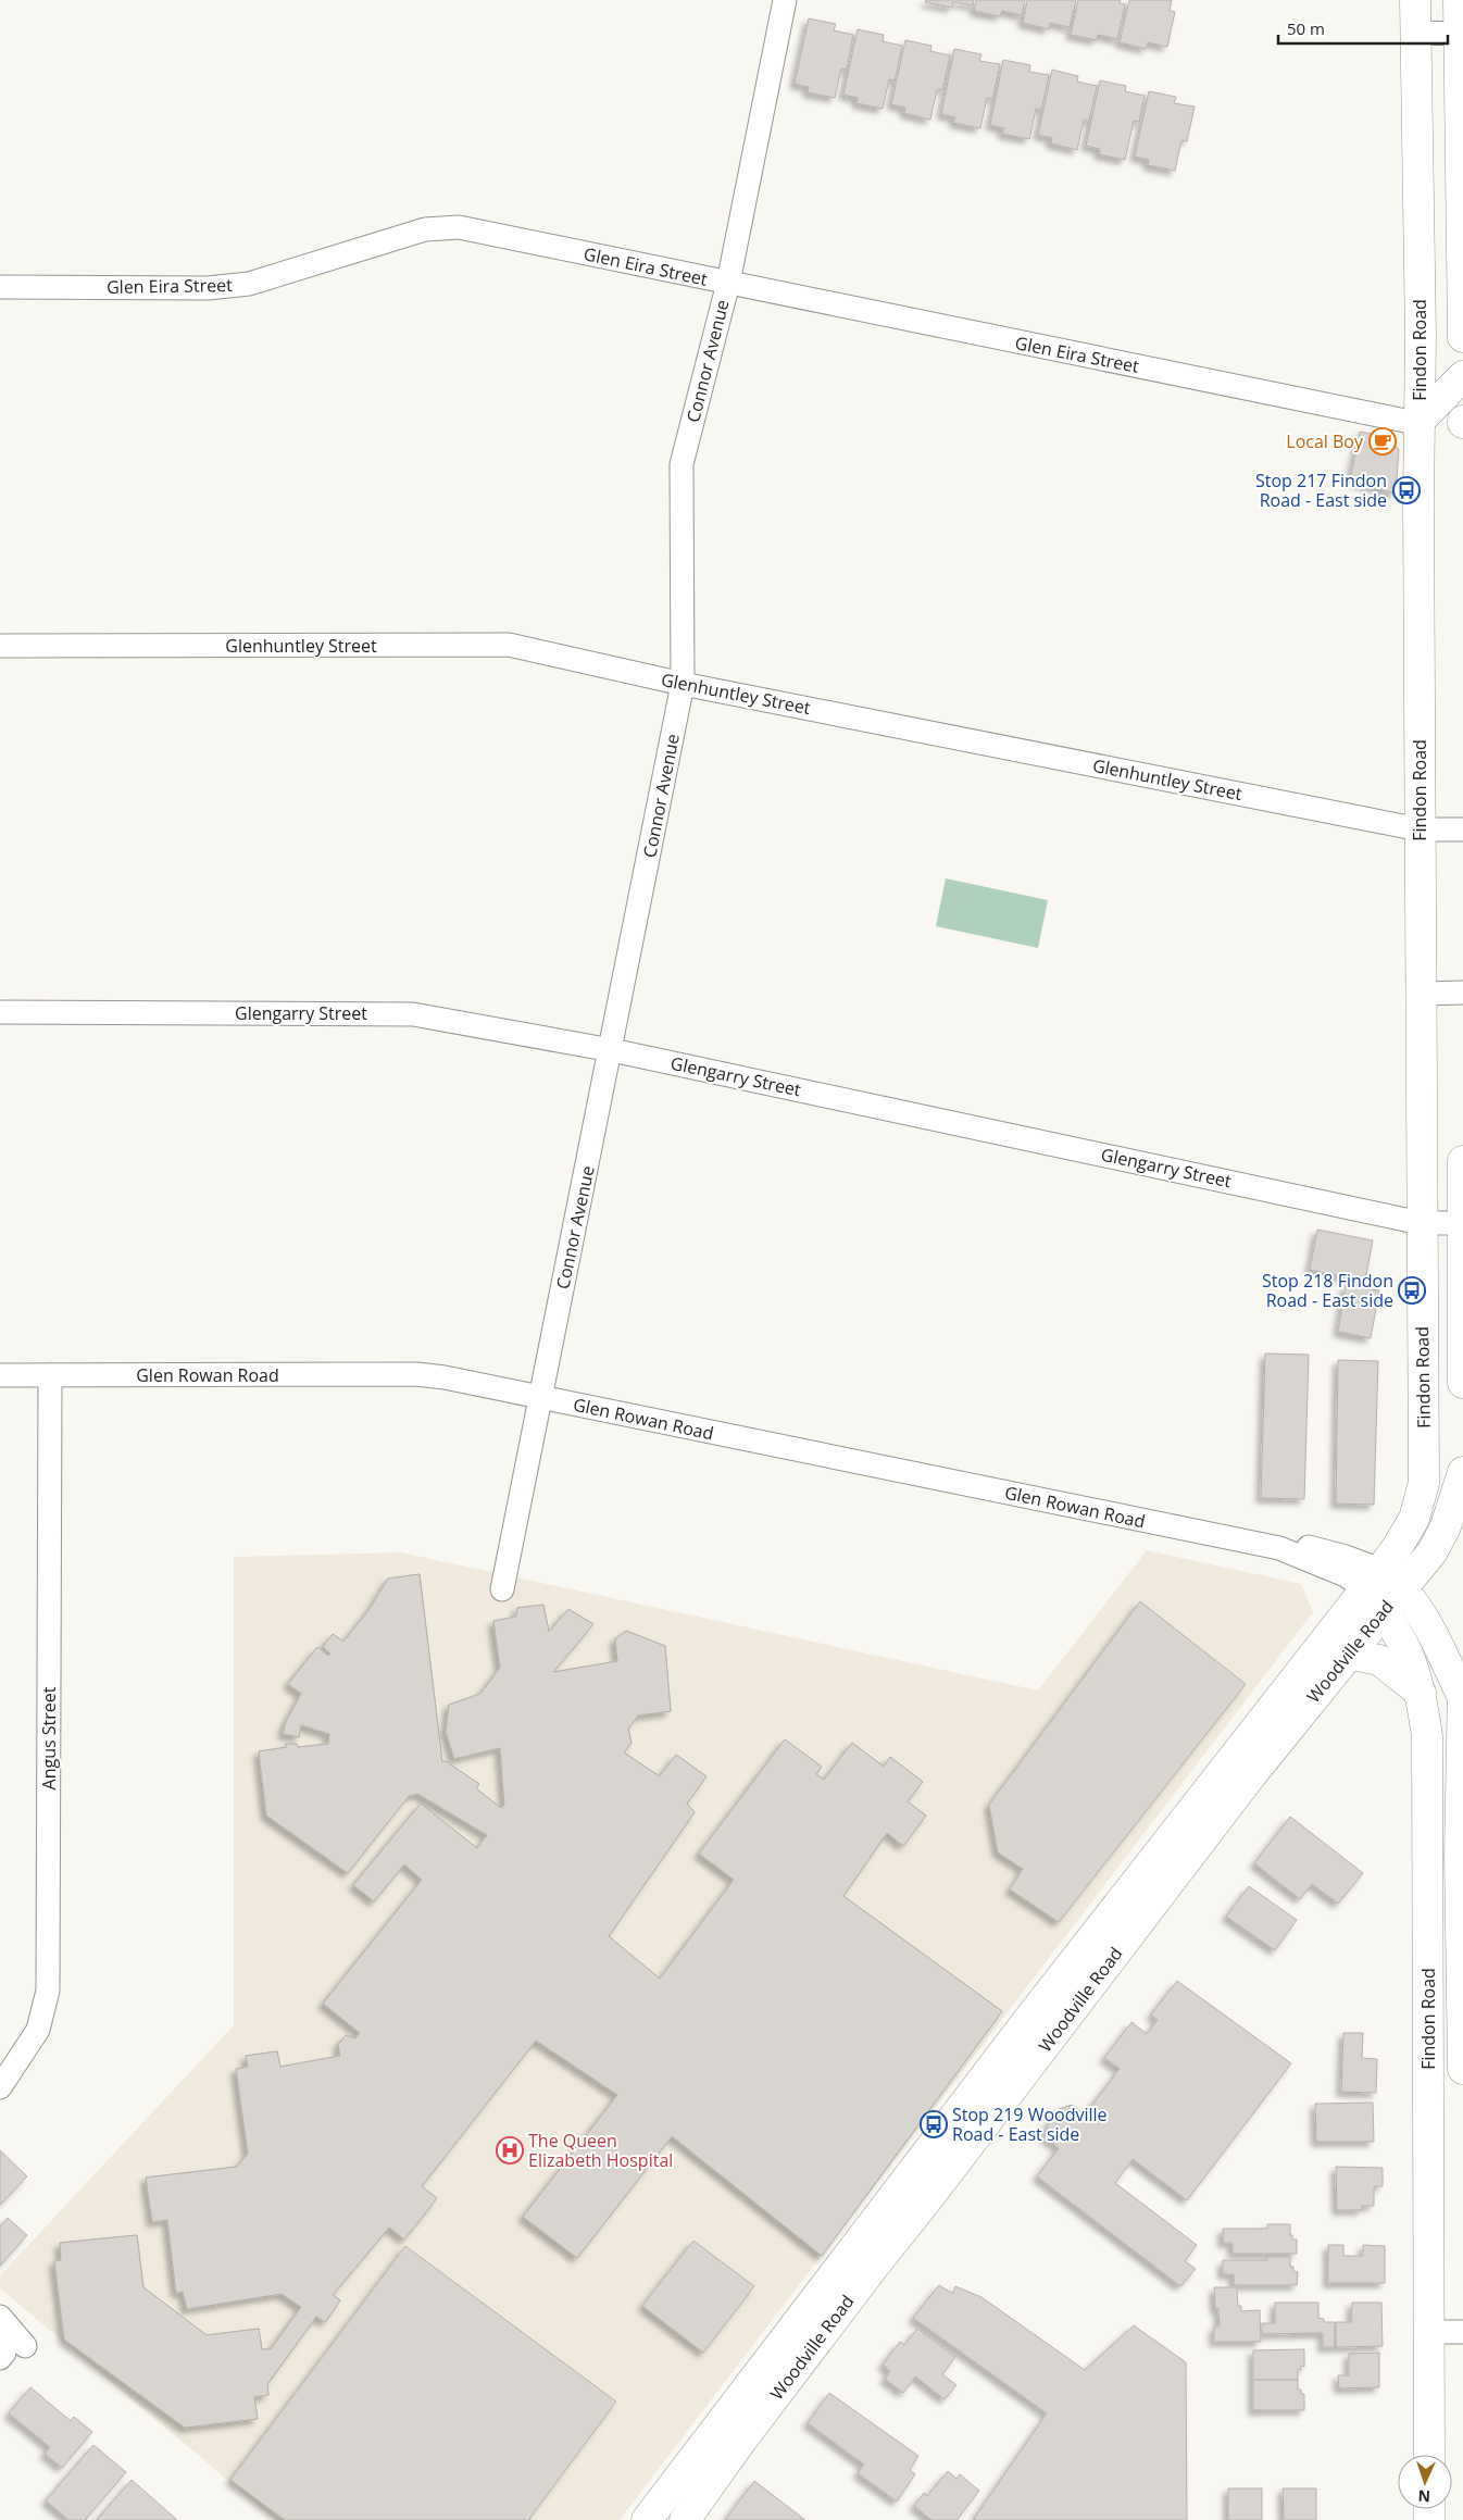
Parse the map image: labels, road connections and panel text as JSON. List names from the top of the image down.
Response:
{
  "streets": {
    "main road": ["Findon Road", "Woodville Road"],
    "street": [
      "Glen Eira Street",
      "Connor Avenue",
      "Glenhuntley Street",
      "Glengarry Street",
      "Glen Rowan Road",
      "Angus Street"
    ]
  },
  "crossings": [
    ["Glen Eira Street", "Findon Road"],
    ["Glen Eira Street", "Connor Avenue"],
    ["Findon Road", "Glenhuntley Street"],
    ["Findon Road", "Glengarry Street"],
    ["Findon Road", "Glen Rowan Road"],
    ["Findon Road", "Woodville Road"],
    ["Connor Avenue", "Glenhuntley Street"],
    ["Connor Avenue", "Glengarry Street"],
    ["Connor Avenue", "Glen Rowan Road"],
    ["Glen Rowan Road", "Woodville Road"],
    ["Glen Rowan Road", "Angus Street"]
  ],
  "places": {
    "cafe": ["Local Boy"],
    "bus stop": ["Stop 217 Findon Road - East side", "Stop 218 Findon Road - East side", "Stop 219 Woodville Road - East side"],
    "hospital": ["The Queen Elizabeth Hospital"]
  },
  "scale_bar": "50 m",
  "north": "bottom"
}
